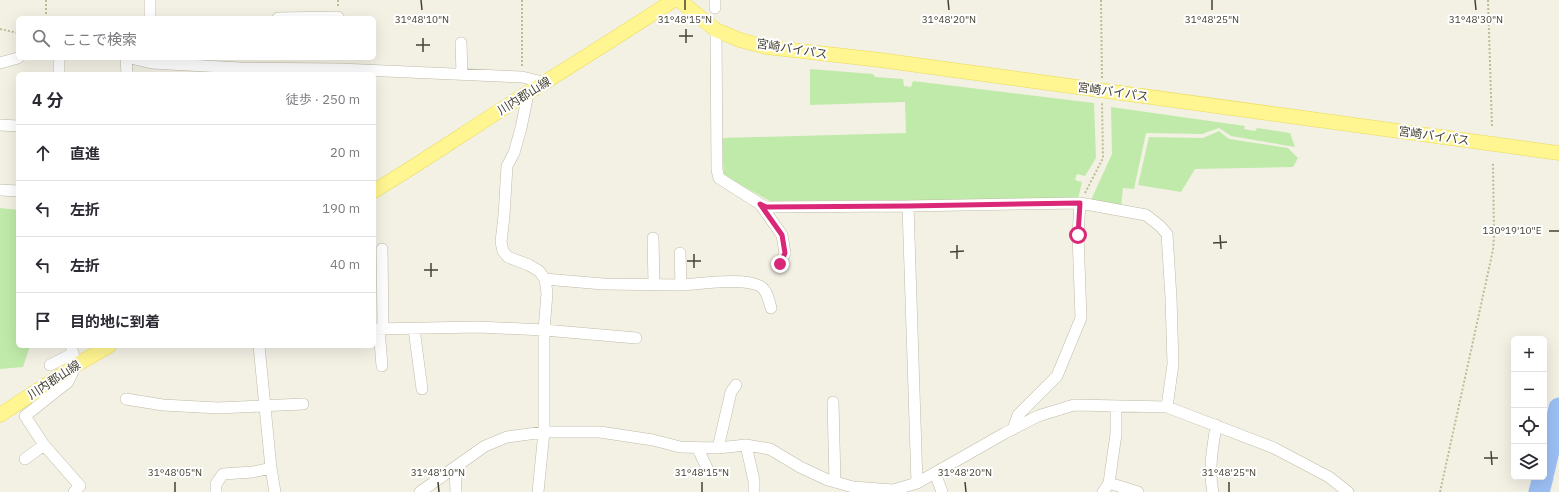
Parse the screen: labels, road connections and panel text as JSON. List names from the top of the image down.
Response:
{
  "streets": {
    "main road": ["宮崎バイパス", "川内郡山線"]
  },
  "page": {
    "search": "ここで検索",
    "heading": ["4 分", "徒歩 · 250 m"],
    "list": [
      ["直進", "20 m"],
      ["左折", "190 m"],
      ["左折", "40 m"],
      "目的地に到着"
    ],
    "map_buttons": ["+", "−"]
  },
  "coordinates": [
    "31°48'10\"N",
    "31°48'15\"N",
    "31°48'20\"N",
    "31°48'25\"N",
    "31°48'30\"N",
    "130°19'10\"E",
    "31°48'05\"N"
  ]
}
